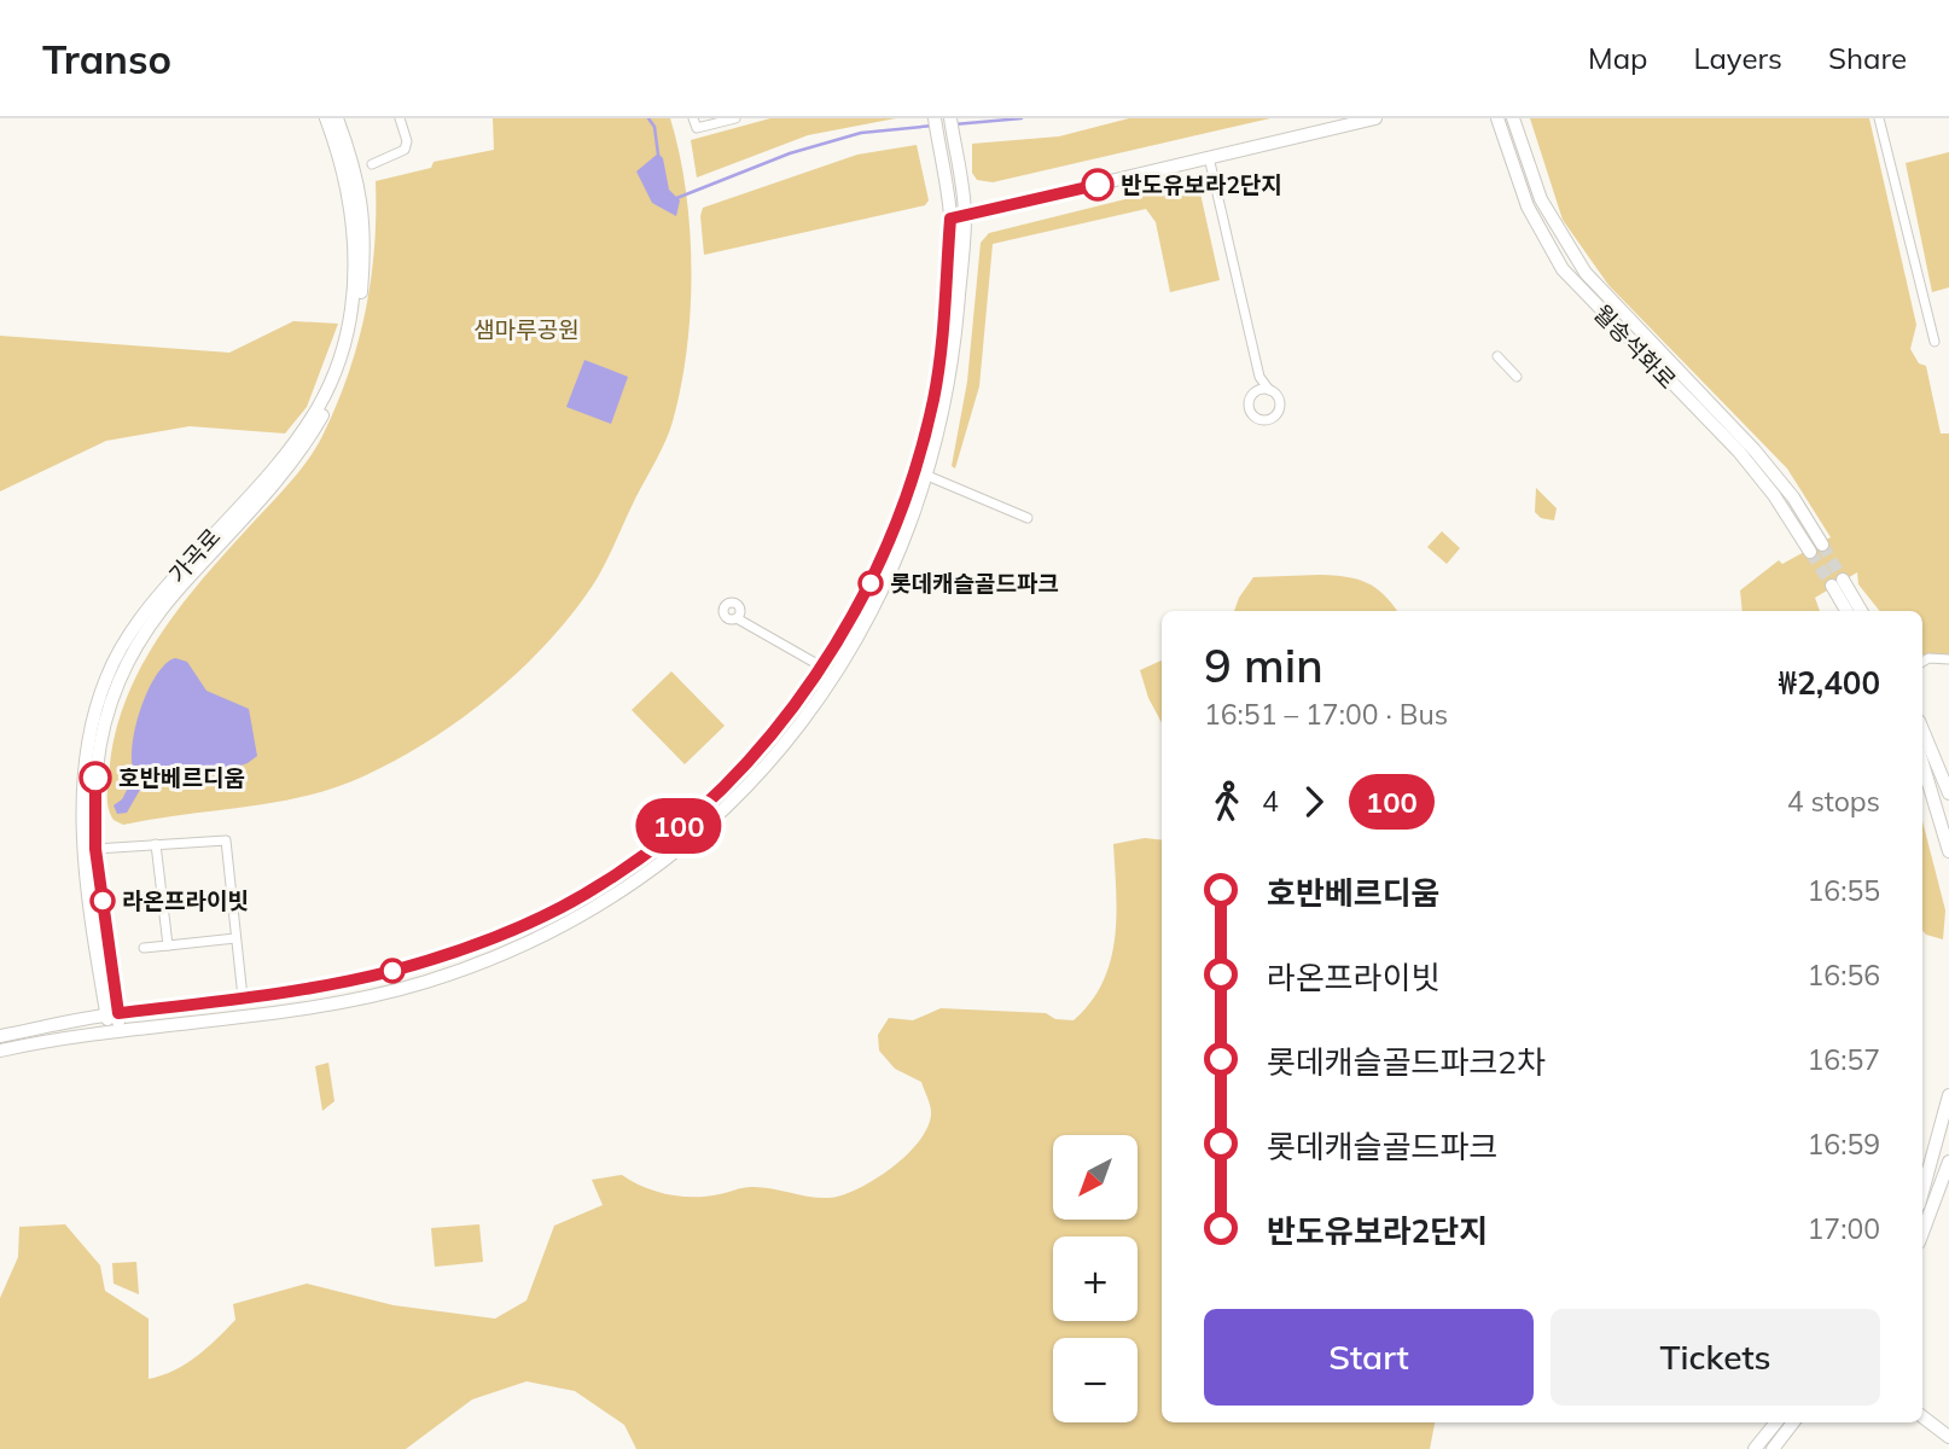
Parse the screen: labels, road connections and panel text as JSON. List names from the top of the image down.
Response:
{
  "streets": {
    "street": ["월송석화로", "가곡로"]
  },
  "parks": ["샘마루공원"],
  "places": [
    "반도유보라2단지",
    "롯데캐슬골드파크",
    "호반베르디움",
    "라온프라이빗"
  ],
  "lines": ["bus line 100"],
  "north": "bottom left",
  "page": {
    "header": "Transo",
    "nav": ["Map", "Layers", "Share"],
    "on_map": "100",
    "heading": ["9 min", "16:51 – 17:00 · Bus", "₩2,400"],
    "legs": ["4", "100", "4 stops"],
    "list": [
      {
        "name": "호반베르디움",
        "value": "16:55"
      },
      {
        "name": "라온프라이빗",
        "value": "16:56"
      },
      {
        "name": "롯데캐슬골드파크2차",
        "value": "16:57"
      },
      {
        "name": "롯데캐슬골드파크",
        "value": "16:59"
      },
      {
        "name": "반도유보라2단지",
        "value": "17:00"
      }
    ],
    "map_buttons": ["+", "−"],
    "buttons": ["Start", "Tickets"]
  }
}
